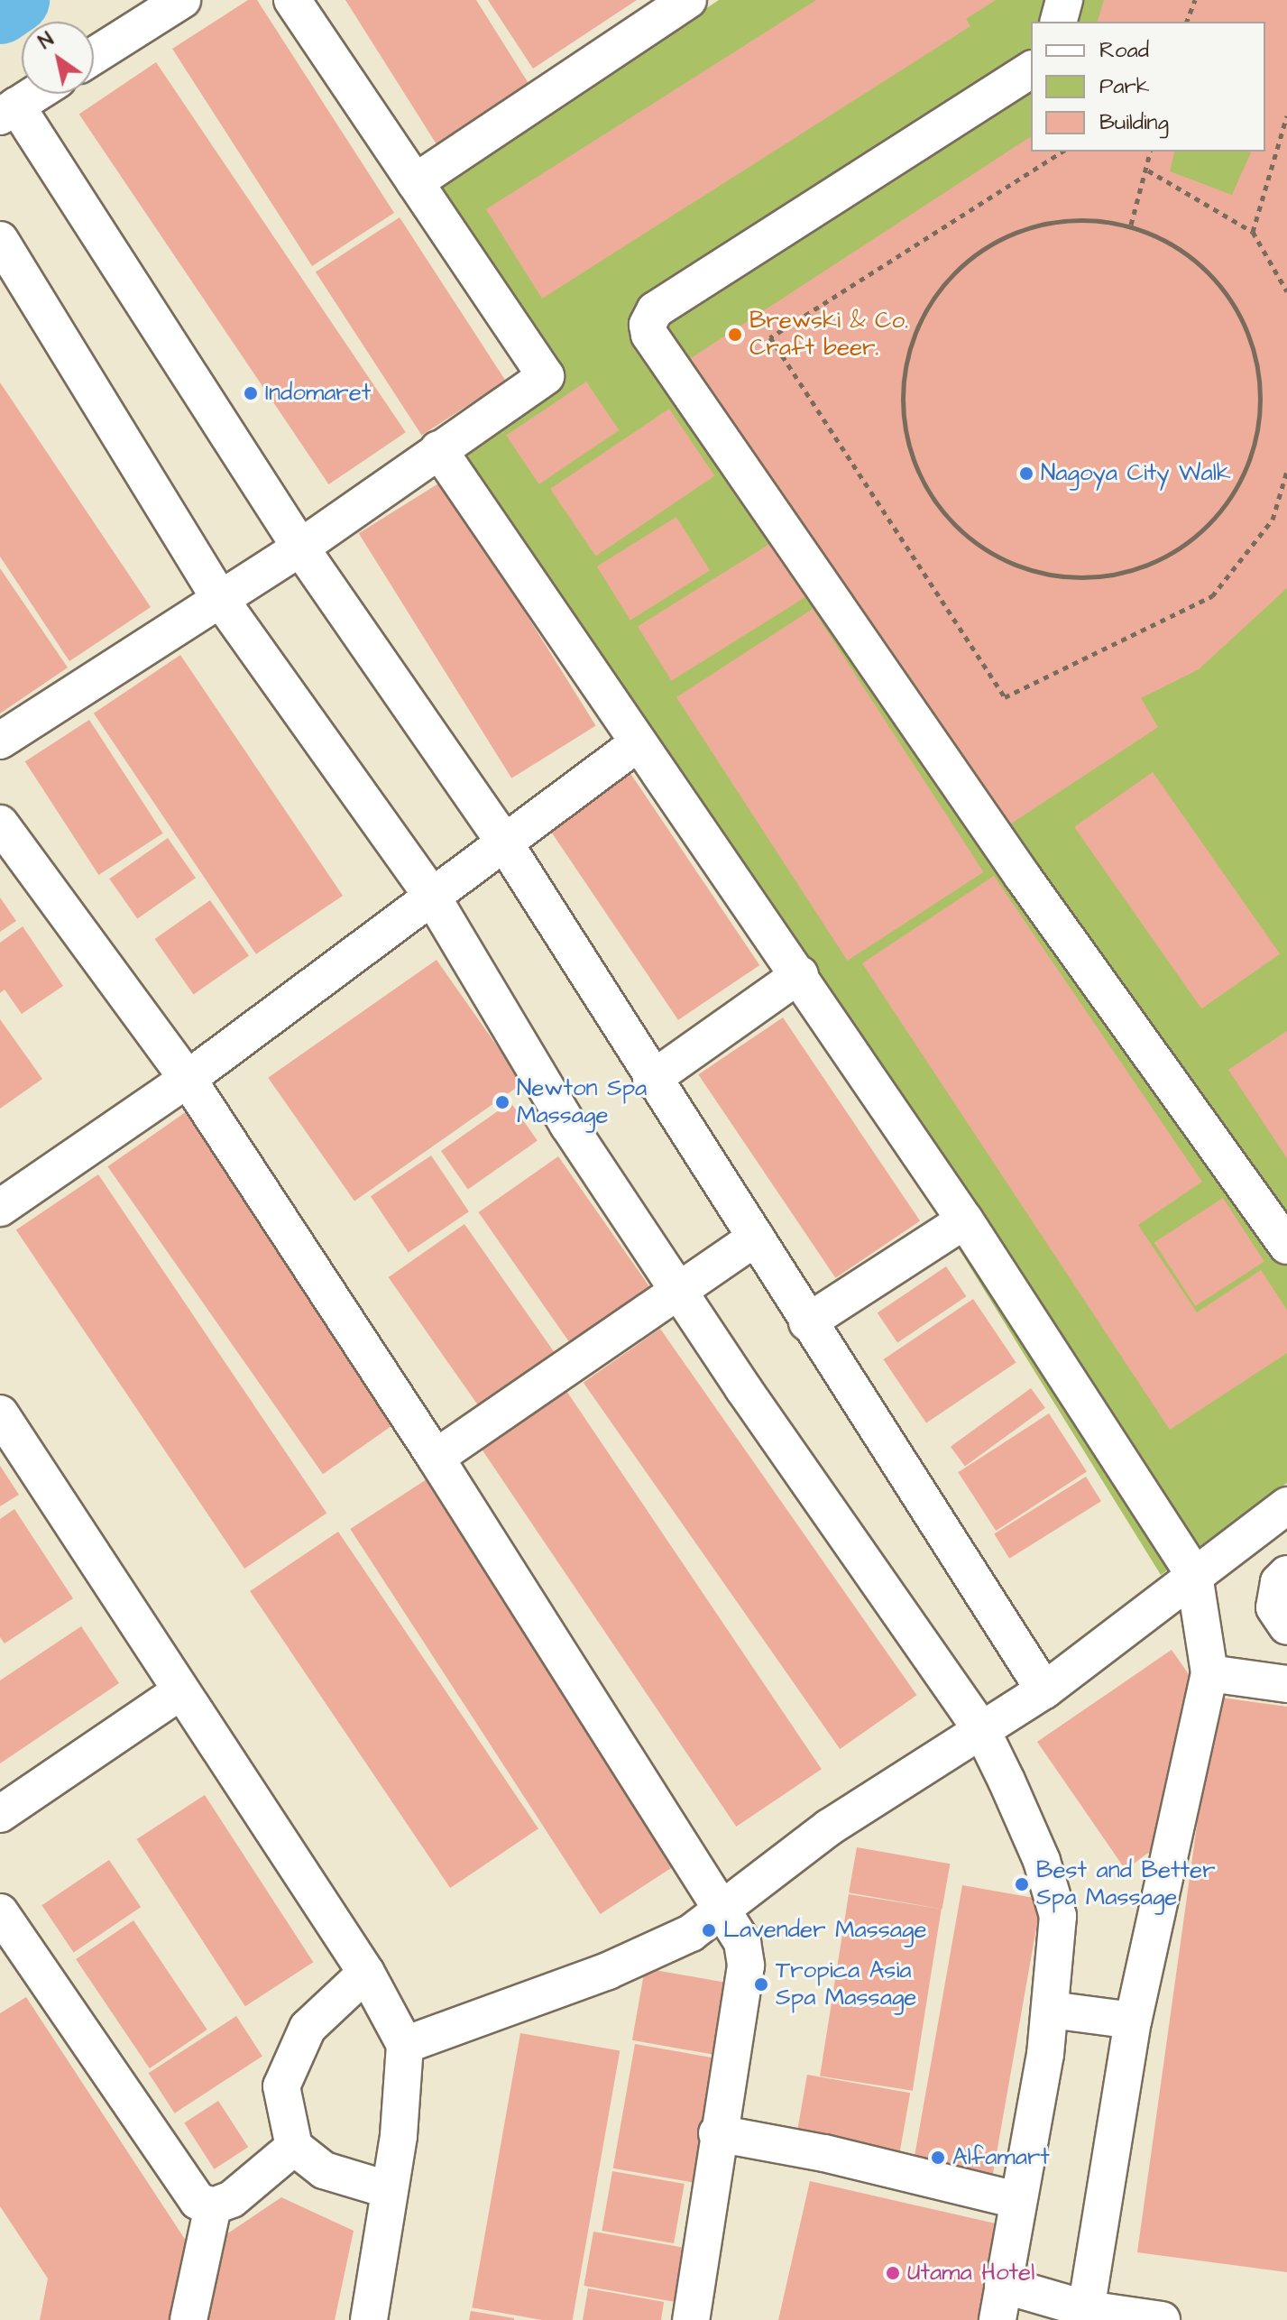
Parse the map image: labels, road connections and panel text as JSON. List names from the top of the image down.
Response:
{
  "places": [
    "Brewski & Co. Craft beer.",
    "Indomaret",
    "Nagoya City Walk",
    "Newton Spa Massage",
    "Best and Better Spa Massage",
    "Lavender Massage",
    "Tropica Asia Spa Massage",
    "Alfamart",
    "Utama Hotel"
  ],
  "legend": ["Road", "Park", "Building"],
  "north": "top left"
}
